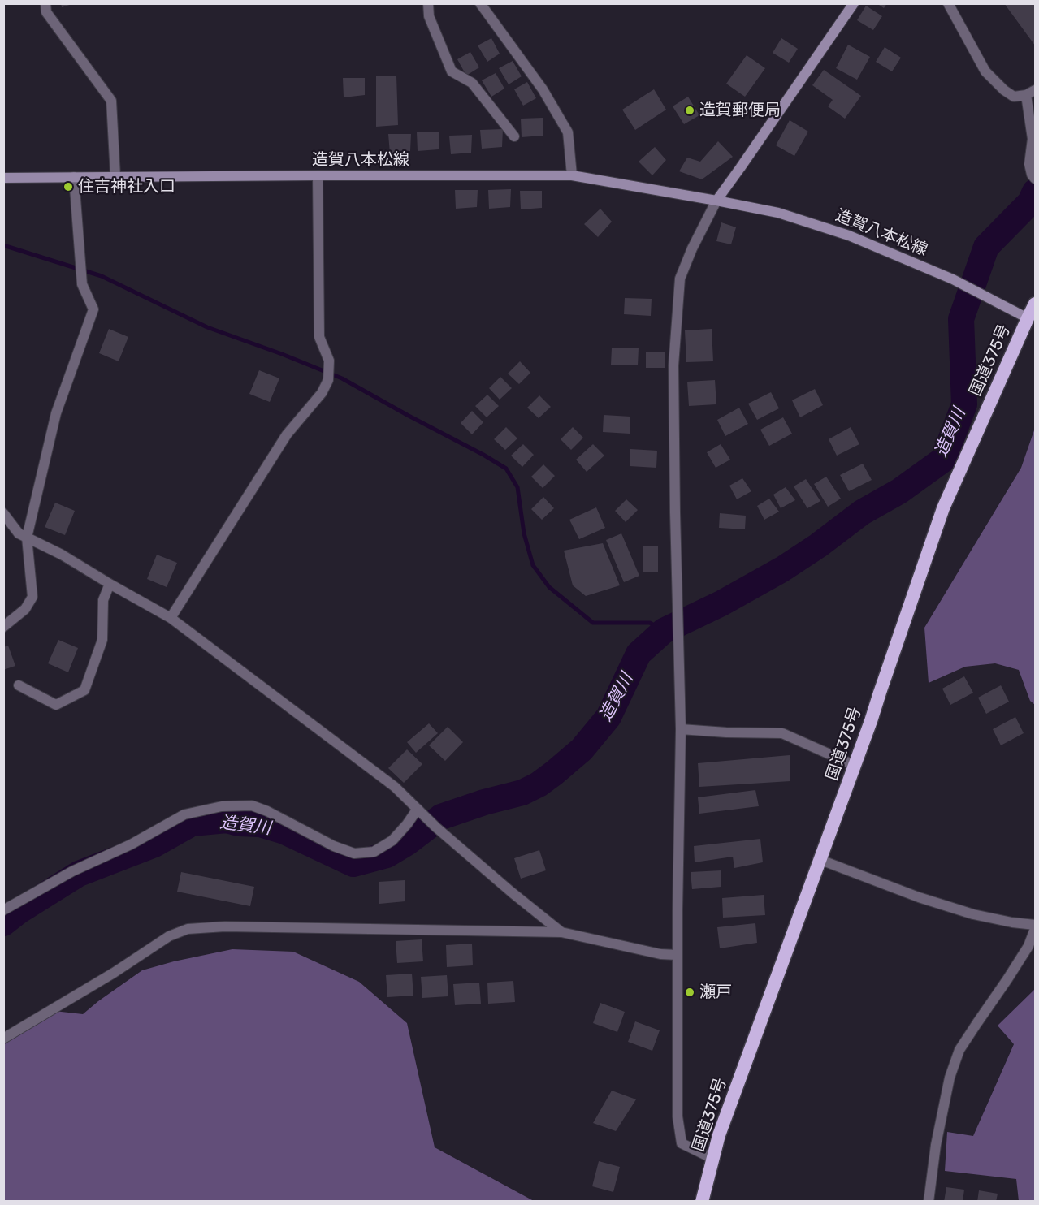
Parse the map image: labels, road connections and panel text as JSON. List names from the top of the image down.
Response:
{
  "streets": {
    "highway": ["国道375号"],
    "main road": ["造賀八本松線"]
  },
  "crossings": [
    ["造賀八本松線", "国道375号"]
  ],
  "water": ["造賀川"],
  "places": ["造賀郵便局", "住吉神社入口", "瀬戸"]
}
